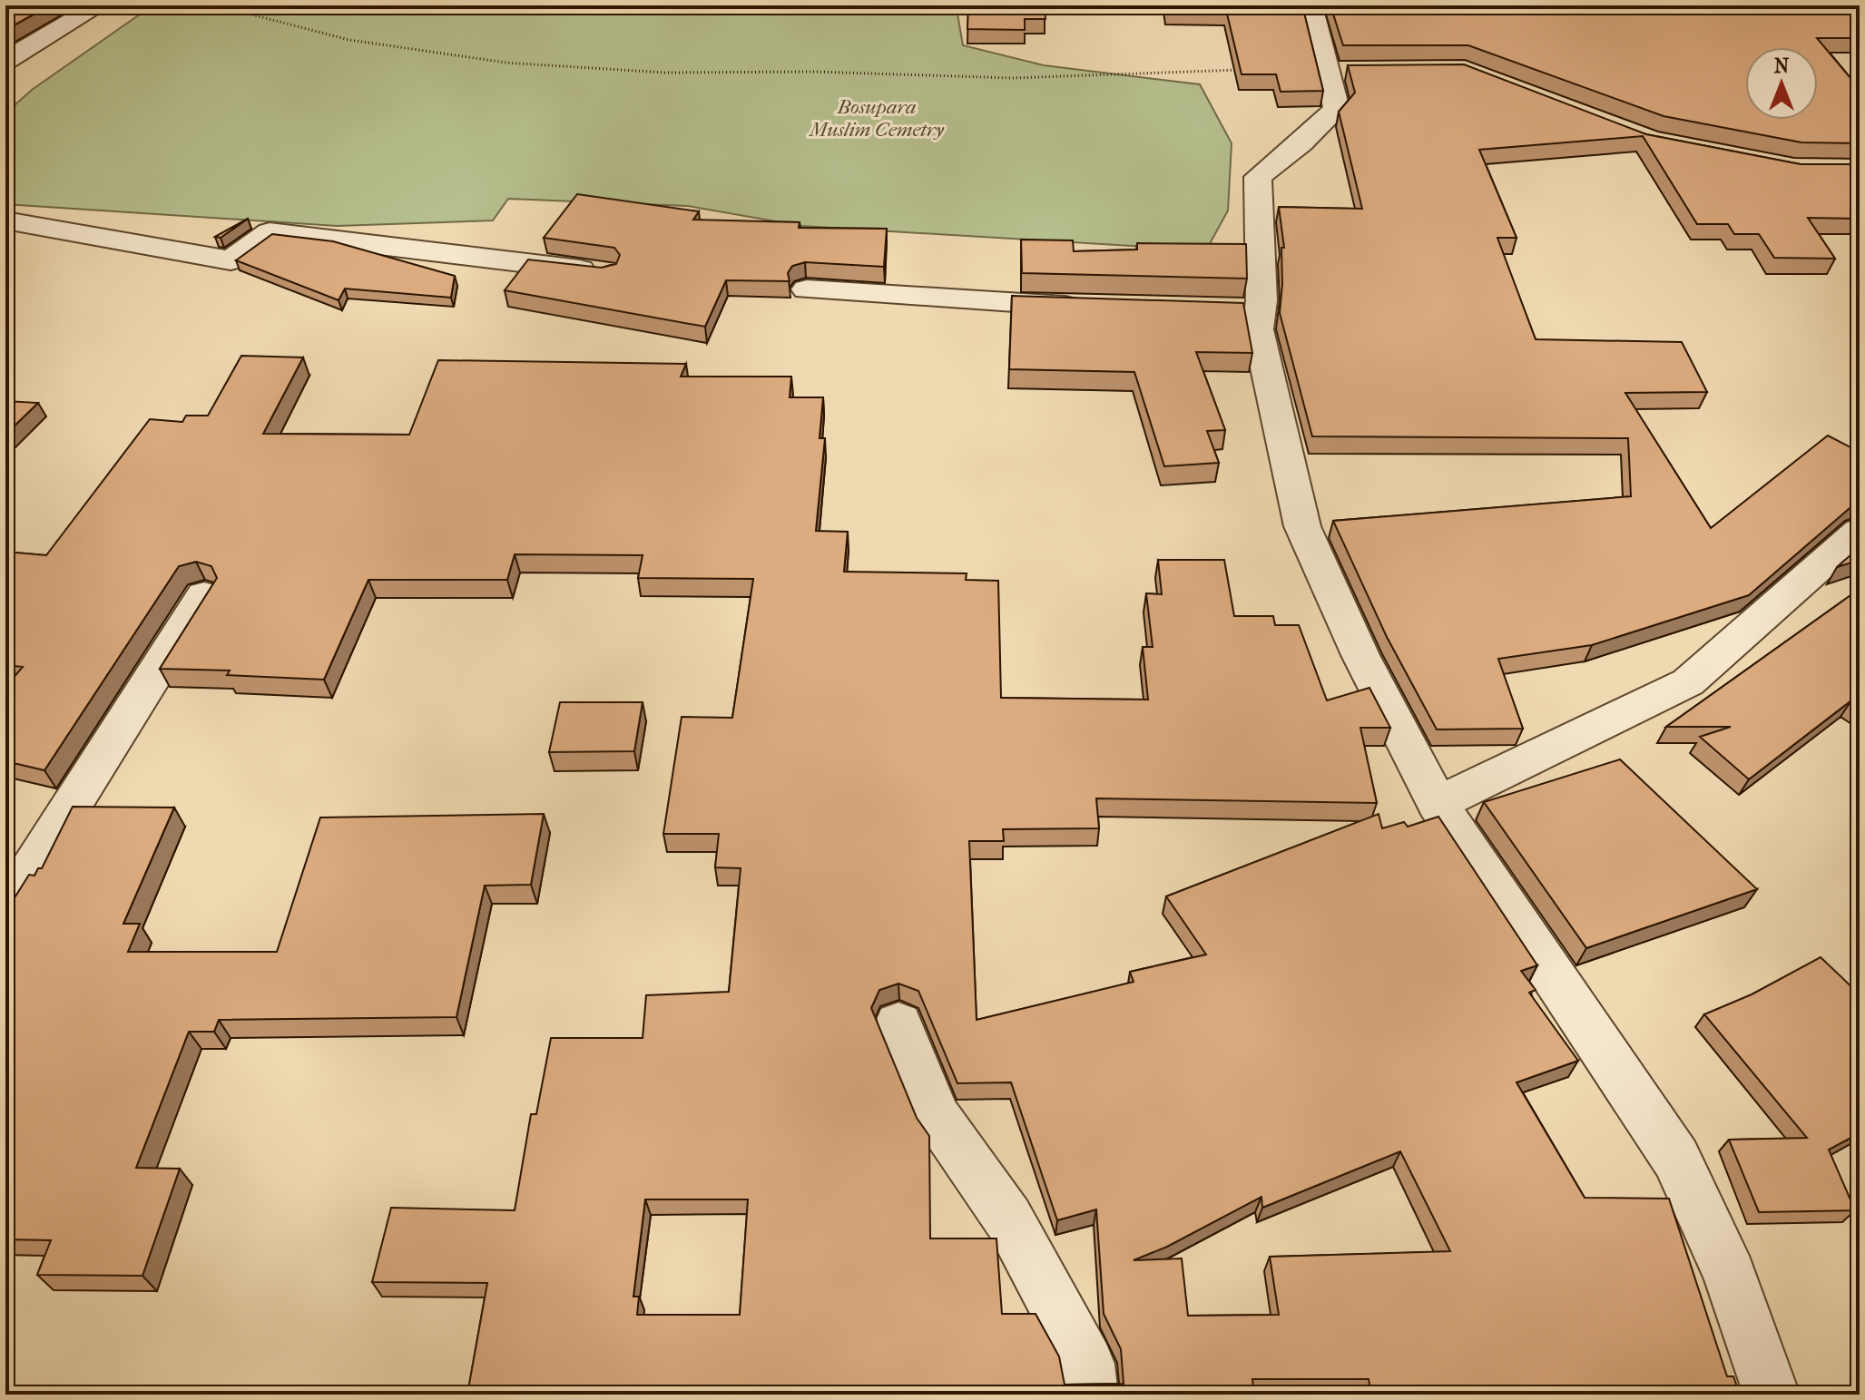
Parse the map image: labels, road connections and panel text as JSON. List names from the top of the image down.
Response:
{
  "parks": ["Bosupara Muslim Cemetry"],
  "north": "top"
}
